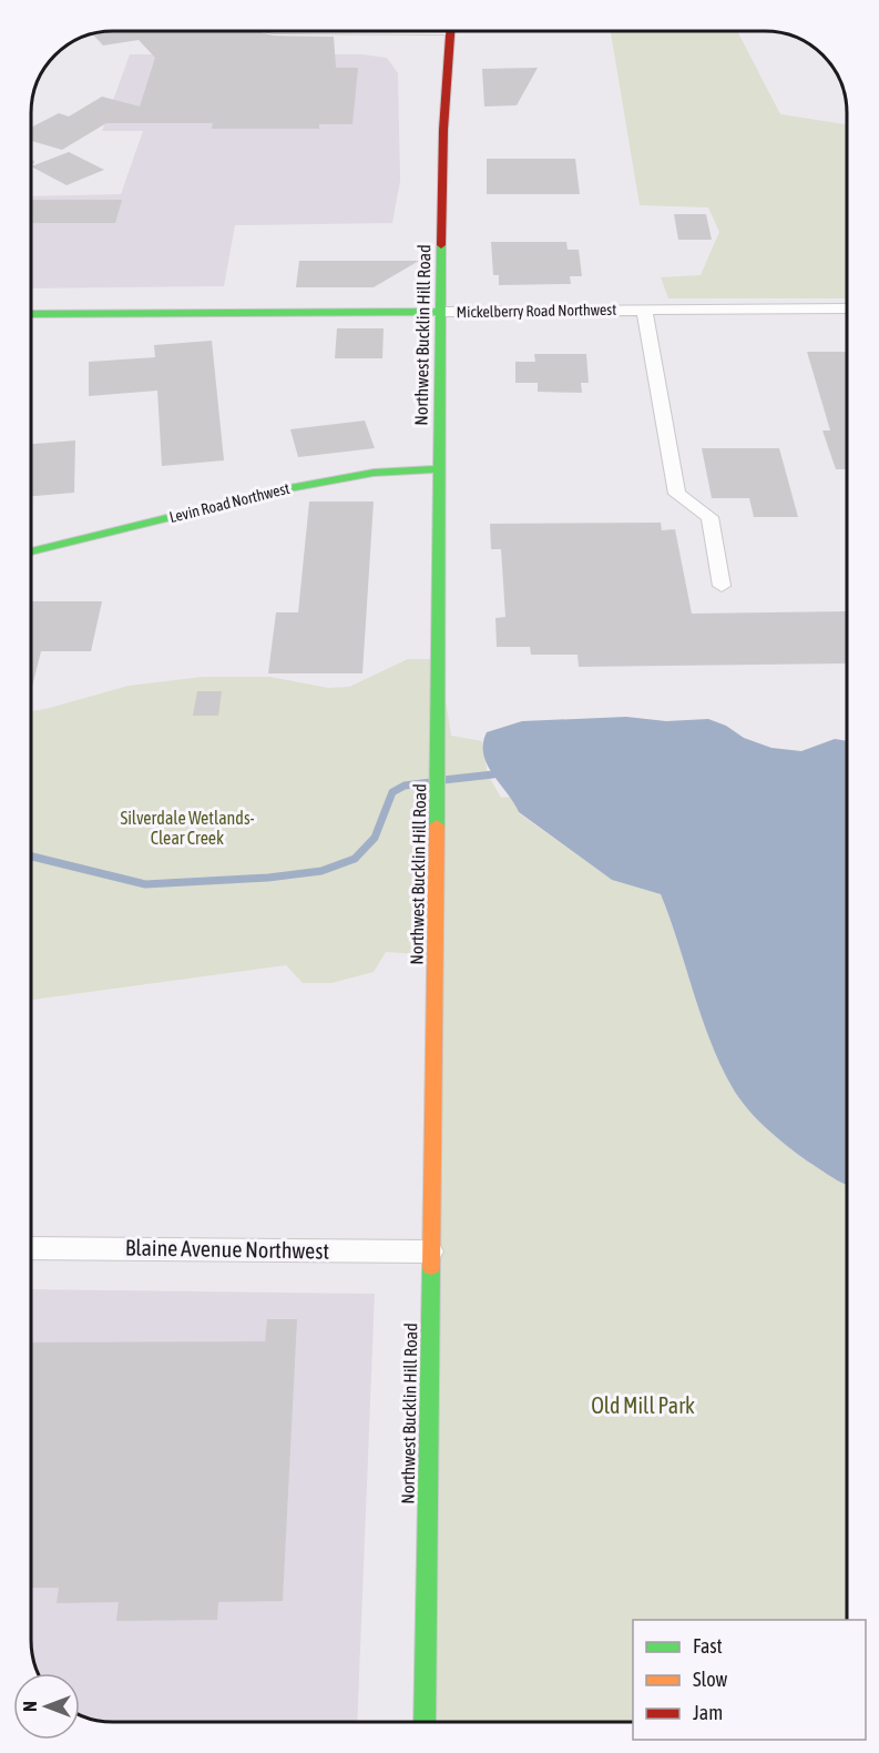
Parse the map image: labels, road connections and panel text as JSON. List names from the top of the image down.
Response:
{
  "streets": {
    "main road": ["Mickelberry Road Northwest", "Northwest Bucklin Hill Road", "Levin Road Northwest"],
    "street": ["Blaine Avenue Northwest"]
  },
  "crossings": [
    ["Mickelberry Road Northwest", "Northwest Bucklin Hill Road"],
    ["Northwest Bucklin Hill Road", "Levin Road Northwest"],
    ["Northwest Bucklin Hill Road", "Blaine Avenue Northwest"]
  ],
  "parks": ["Silverdale Wetlands- Clear Creek", "Old Mill Park"],
  "legend": ["Fast", "Slow", "Jam"],
  "north": "left"
}
